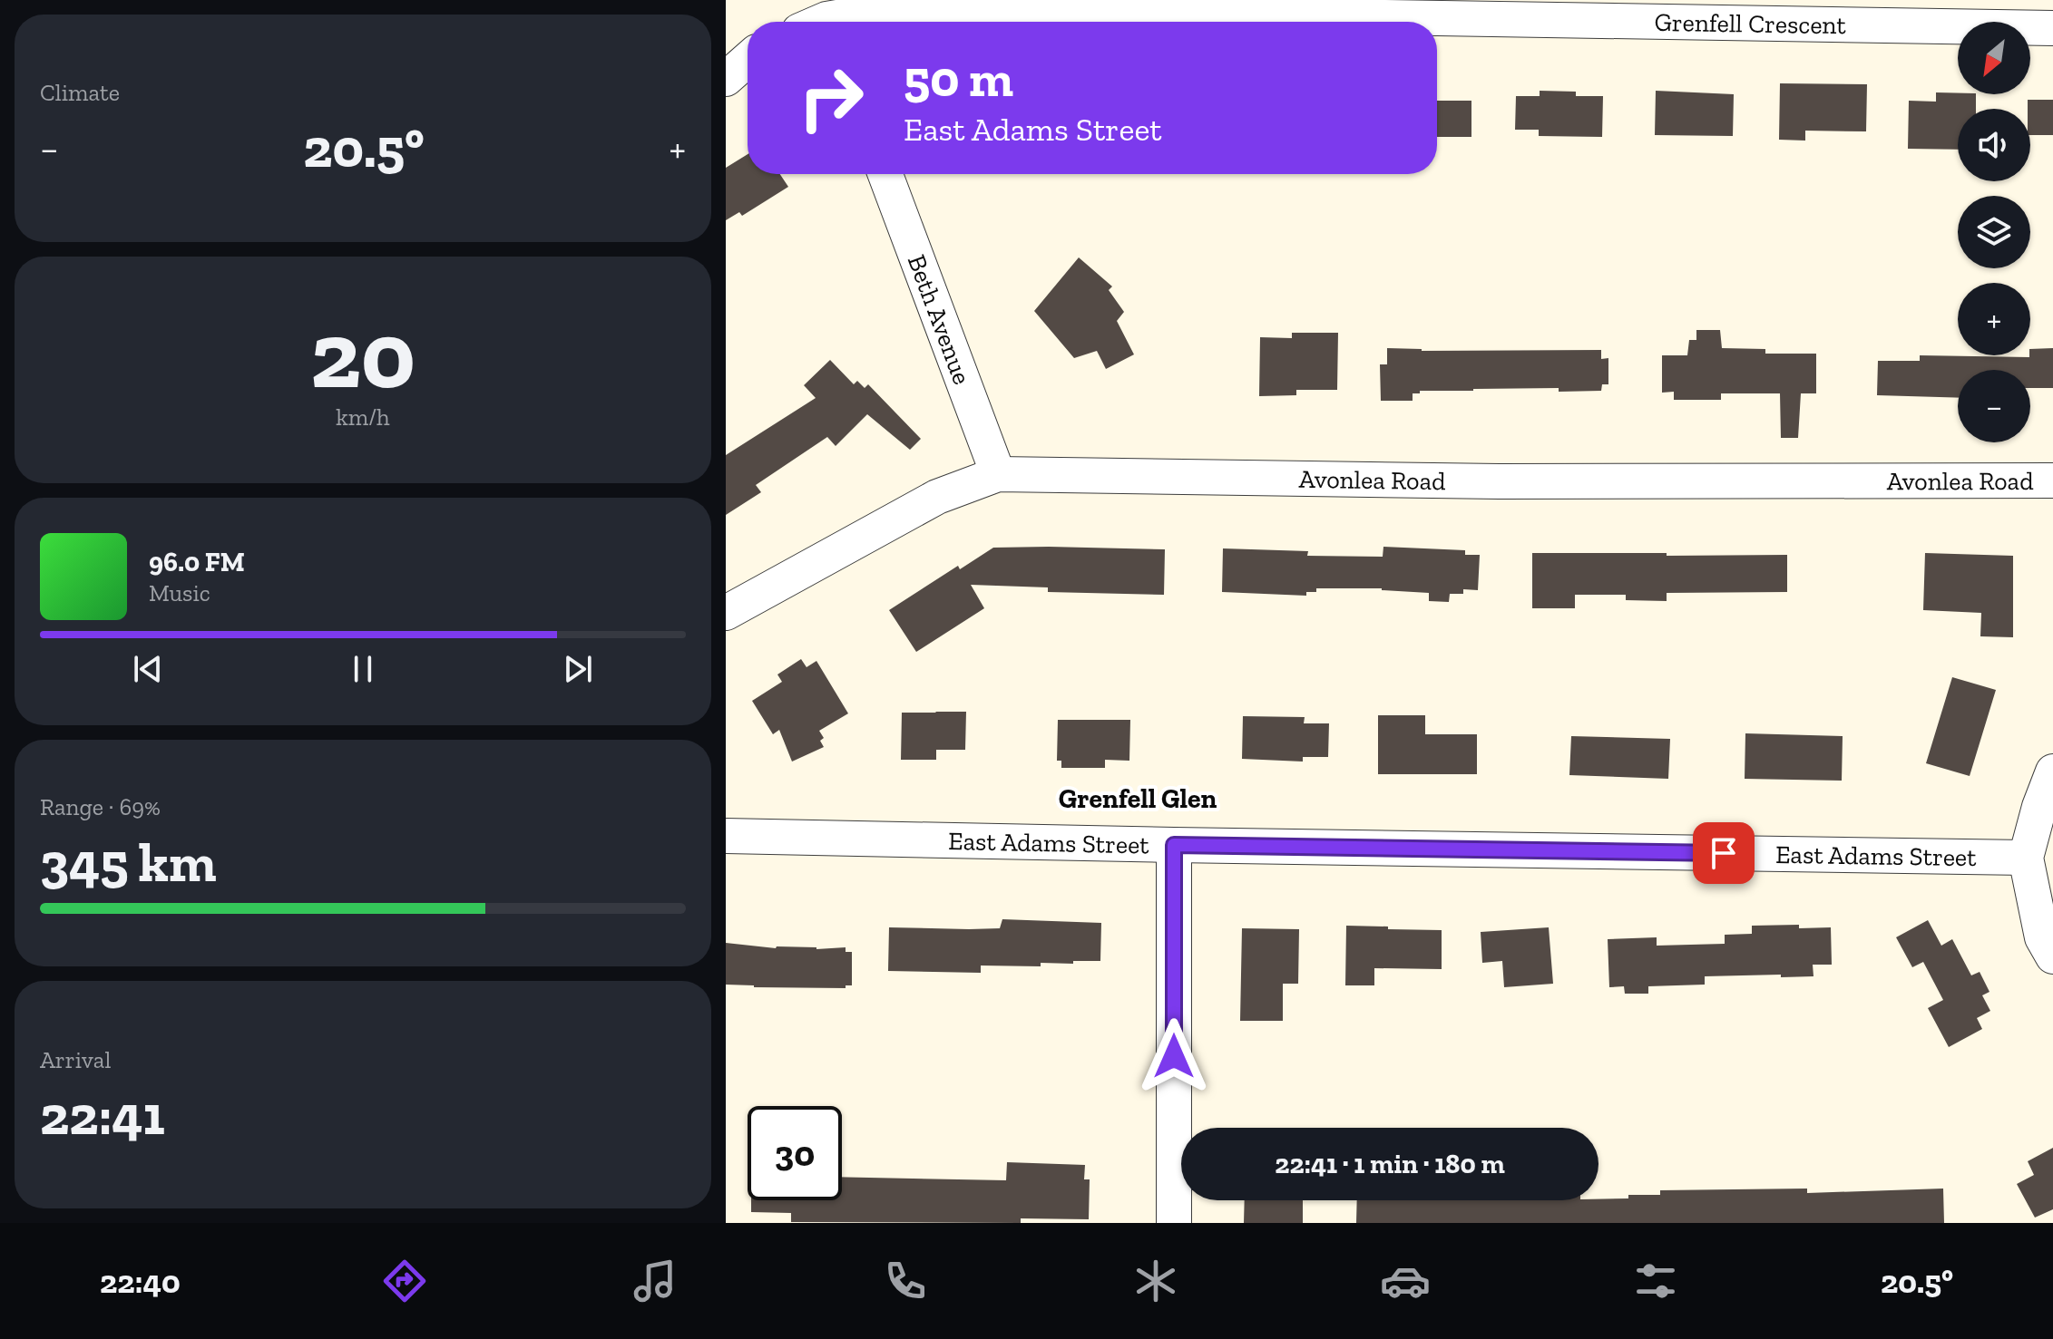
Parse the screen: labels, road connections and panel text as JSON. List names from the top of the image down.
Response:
{
  "streets": {
    "street": [
      "Grenfell Crescent",
      "Beth Avenue",
      "Avonlea Road",
      "East Adams Street"
    ]
  },
  "crossings": [
    ["Beth Avenue", "Avonlea Road"]
  ],
  "districts": ["Grenfell Glen"],
  "north": "bottom left",
  "page": {
    "tile": [
      "Climate",
      ["20", "km/h"],
      ["Range · 69%", "345 km"],
      ["Arrival", "22:41"]
    ],
    "map_buttons": ["+", "−"],
    "turn": ["50 m", "East Adams Street"],
    "heat": ["−", "20.5°", "+"],
    "song": ["96.0 FM", "Music"],
    "limit": "30",
    "trip": "22:41 · 1 min · 180 m",
    "tabs": ["22:40", "20.5°"]
  }
}
